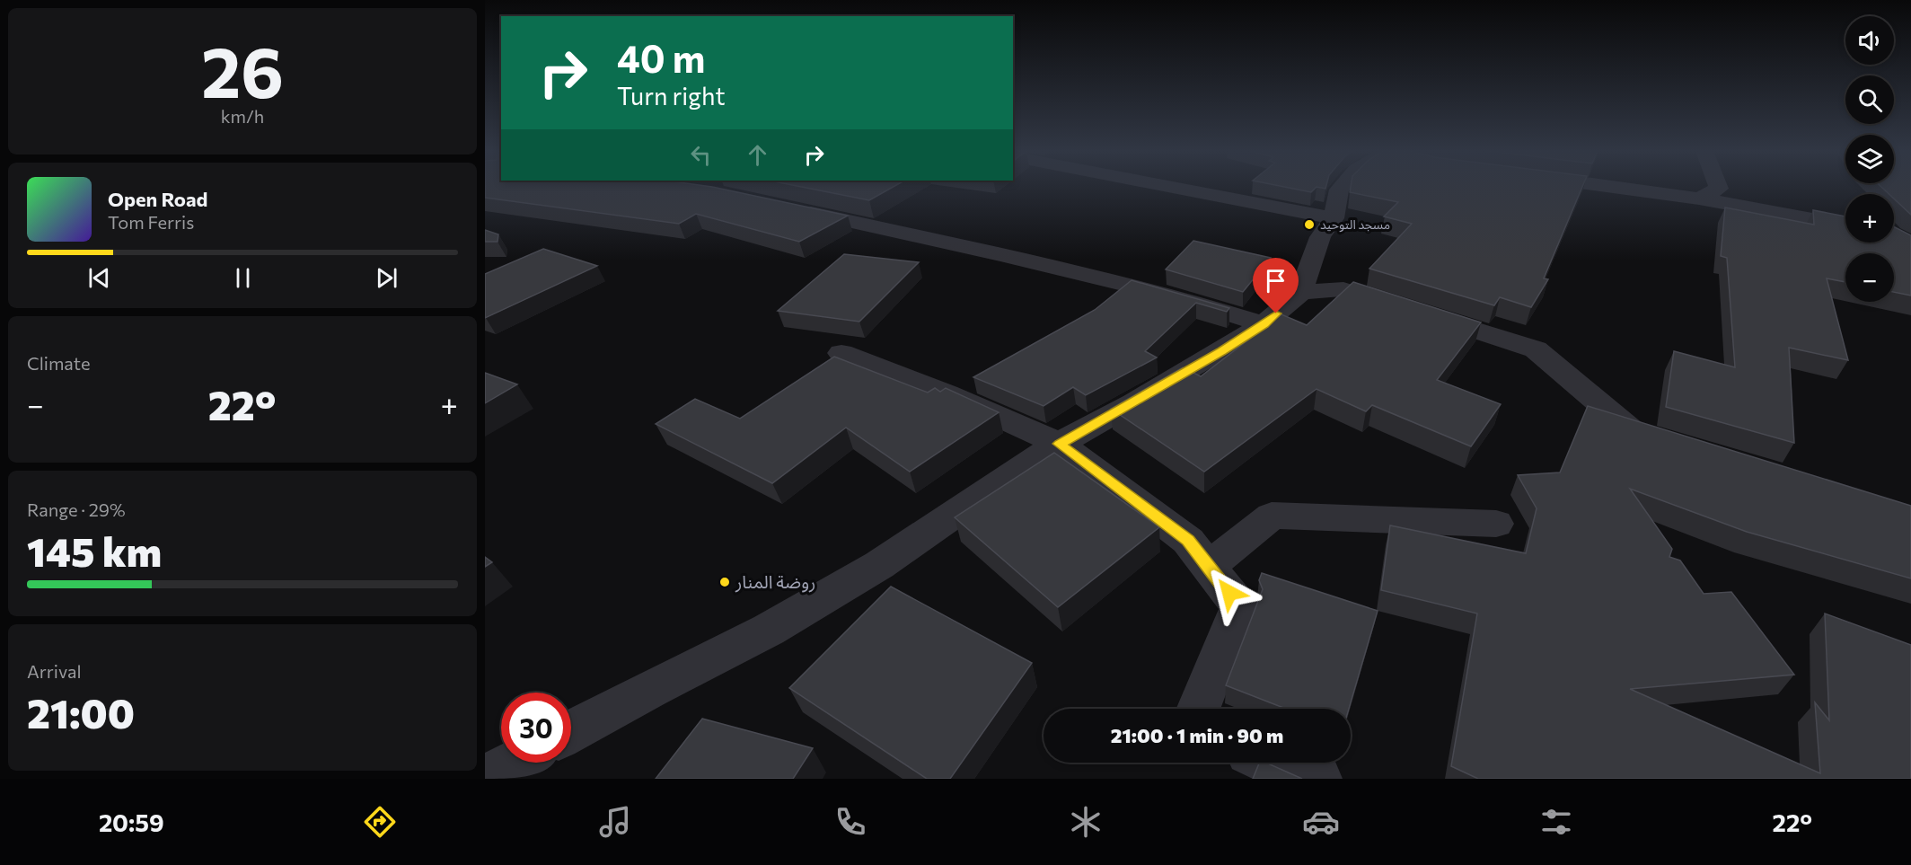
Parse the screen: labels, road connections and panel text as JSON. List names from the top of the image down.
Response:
{
  "places": ["مسجد التوحيد", "روضة المنار"],
  "page": {
    "tile": [
      ["26", "km/h"],
      "Climate",
      ["Range · 29%", "145 km"],
      ["Arrival", "21:00"]
    ],
    "map_buttons": ["+", "−"],
    "turn": ["40 m", "Turn right"],
    "song": ["Open Road", "Tom Ferris"],
    "heat": ["−", "22°", "+"],
    "limit": "30",
    "trip": "21:00 · 1 min · 90 m",
    "tabs": ["20:59", "22°"]
  }
}
